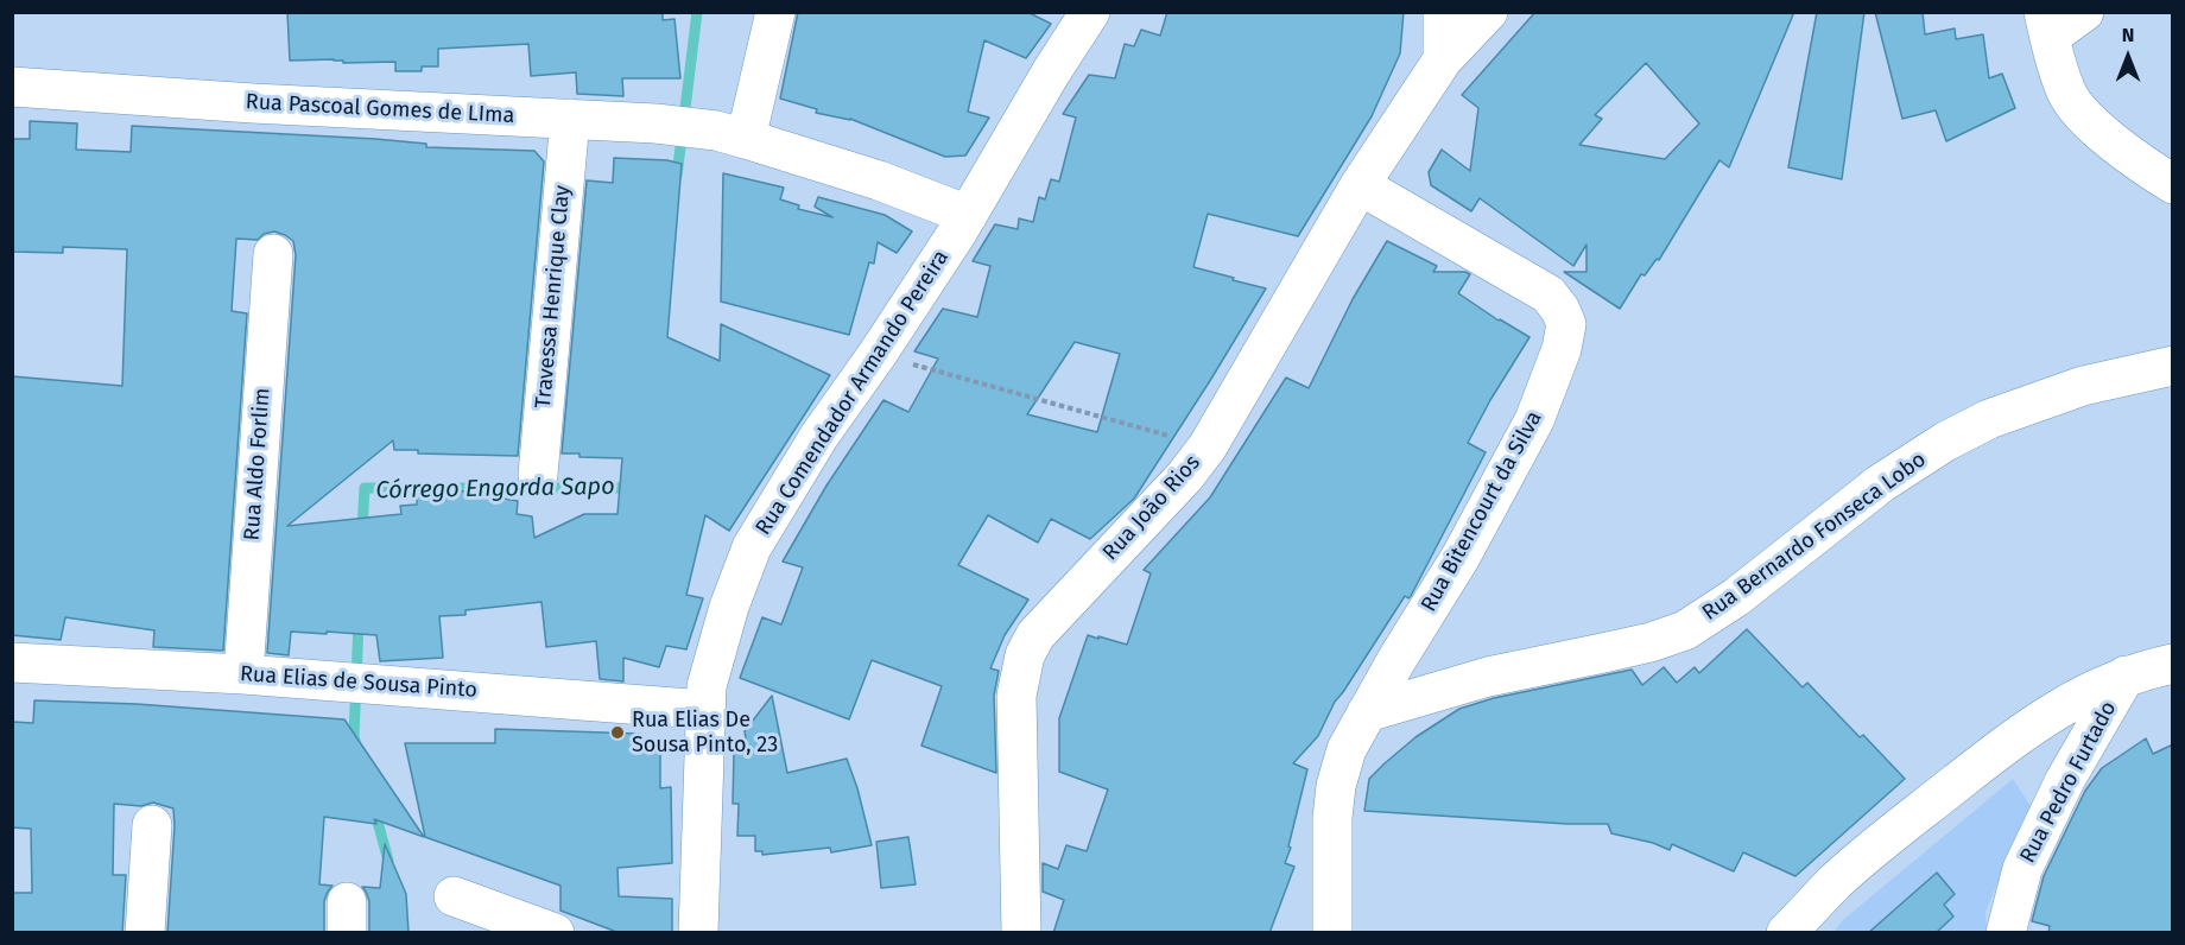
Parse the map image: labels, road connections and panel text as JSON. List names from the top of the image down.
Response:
{
  "streets": {
    "street": [
      "Rua Pascoal Gomes de LIma",
      "Travessa Henrique Clay",
      "Rua Comendador Armando Pereira",
      "Rua Aldo Forlim",
      "Rua João Rios",
      "Rua Bitencourt da Silva",
      "Rua Bernardo Fonseca Lobo",
      "Rua Elias de Sousa Pinto",
      "Rua Pedro Furtado"
    ]
  },
  "crossings": [
    ["Rua Pascoal Gomes de LIma", "Travessa Henrique Clay"],
    ["Rua Pascoal Gomes de LIma", "Rua Comendador Armando Pereira"],
    ["Rua Comendador Armando Pereira", "Rua Elias de Sousa Pinto"],
    ["Rua Aldo Forlim", "Rua Elias de Sousa Pinto"],
    ["Rua João Rios", "Rua Bitencourt da Silva"],
    ["Rua Bitencourt da Silva", "Rua Bernardo Fonseca Lobo"]
  ],
  "water": ["Córrego Engorda Sapo"],
  "places": ["Rua Elias De Sousa Pinto, 23"],
  "north": "top"
}
